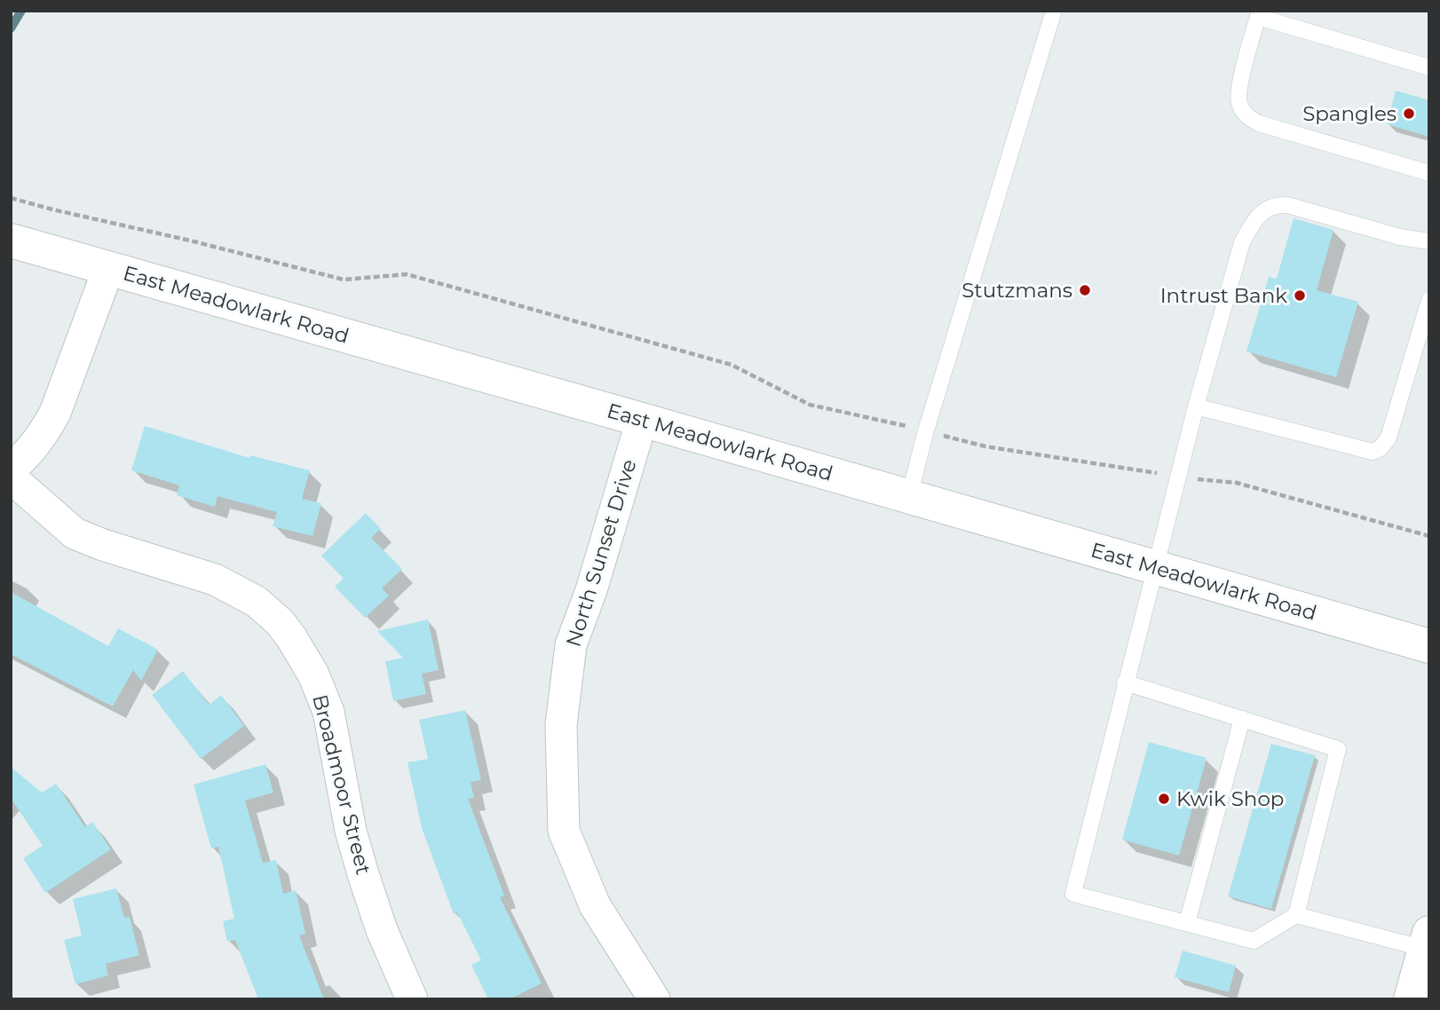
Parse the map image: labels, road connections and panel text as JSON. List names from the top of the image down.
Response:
{
  "streets": {
    "main road": ["East Meadowlark Road"],
    "street": ["North Sunset Drive", "Broadmoor Street"]
  },
  "crossings": [
    ["East Meadowlark Road", "North Sunset Drive"]
  ],
  "places": [
    "Spangles",
    "Stutzmans",
    "Intrust Bank",
    "Kwik Shop"
  ]
}
